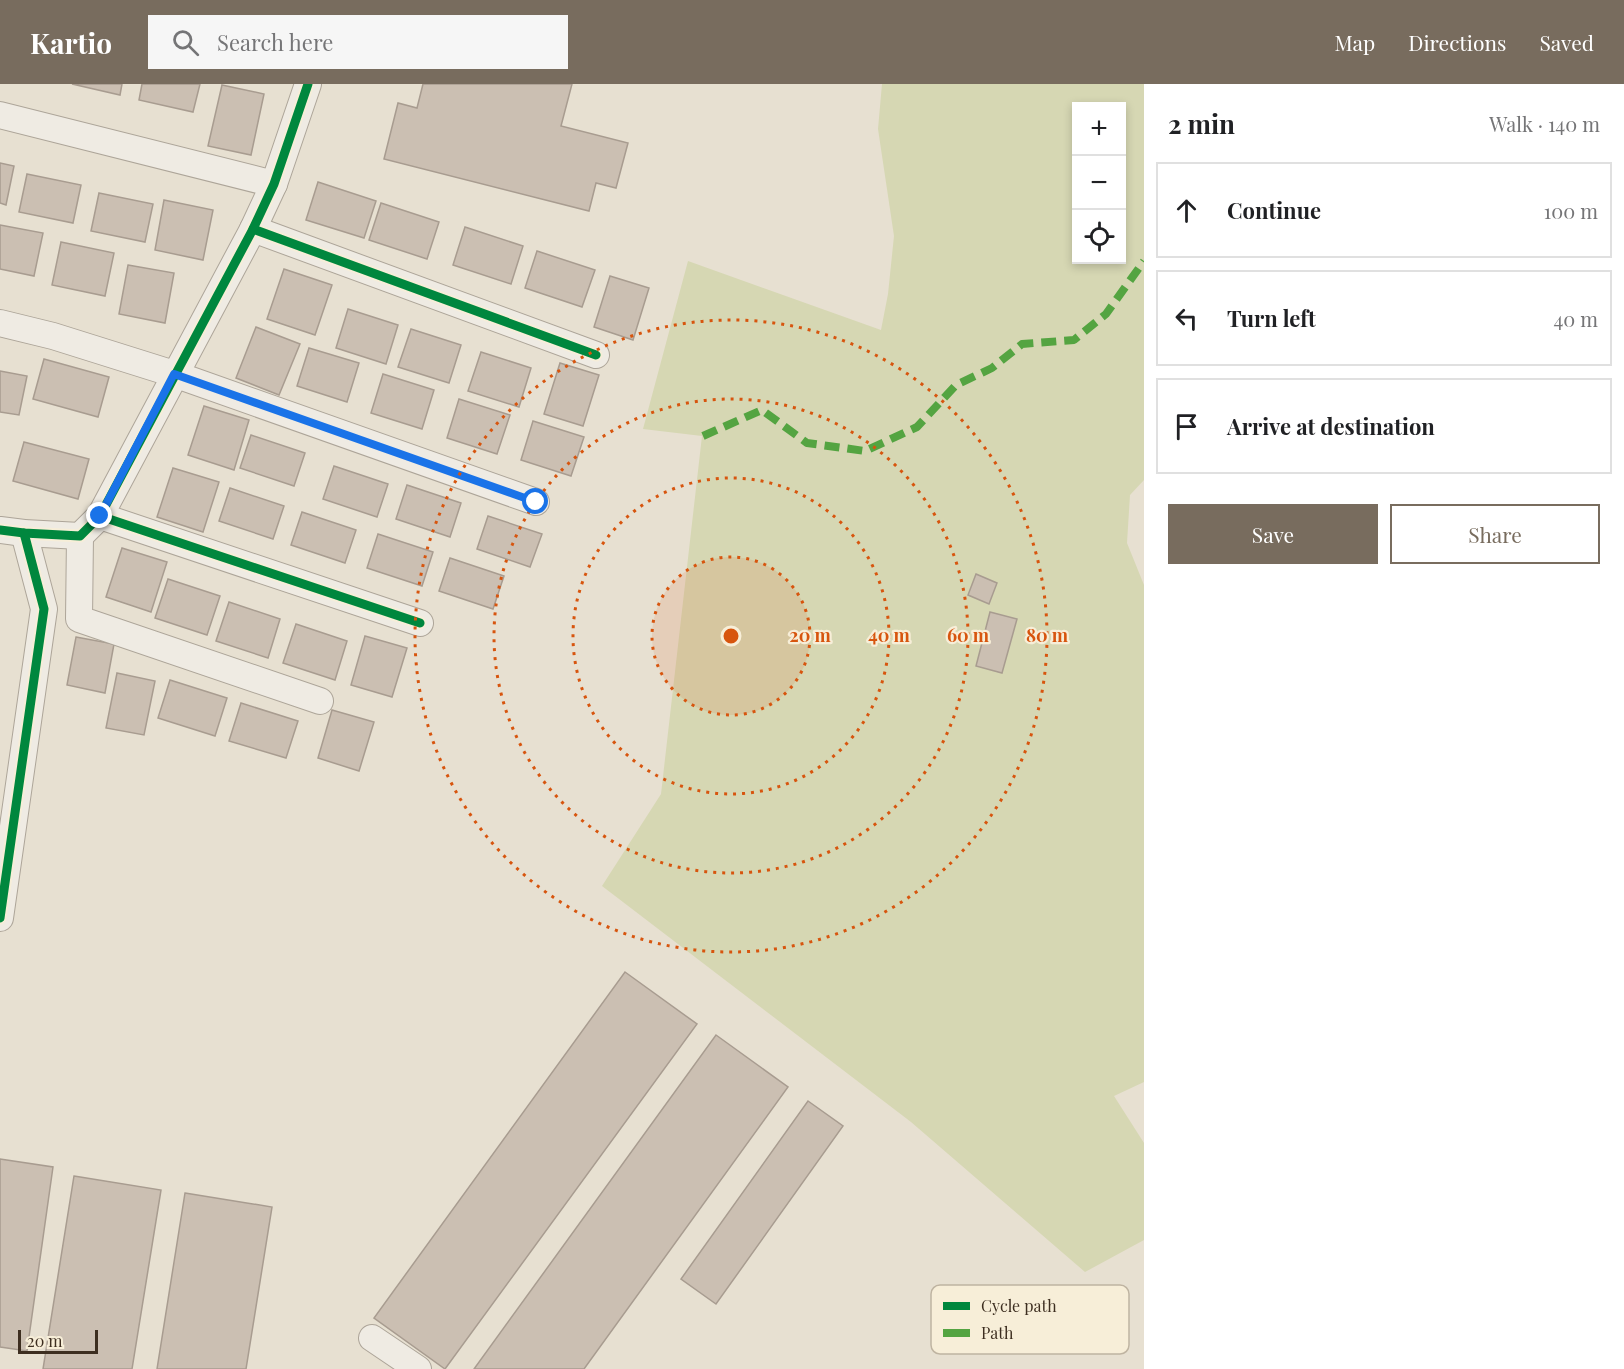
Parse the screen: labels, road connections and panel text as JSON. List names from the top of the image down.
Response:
{
  "legend": ["Cycle path", "Path"],
  "scale_bar": "20 m",
  "page": {
    "header": "Kartio",
    "search": "Search here",
    "nav": ["Map", "Directions", "Saved"],
    "heading": ["2 min", "Walk · 140 m"],
    "map_buttons": ["+", "−"],
    "list": [
      ["Continue", "100 m"],
      ["Turn left", "40 m"],
      "Arrive at destination"
    ],
    "buttons": ["Save", "Share"],
    "scale": "20 m"
  },
  "rings": [
    "20 m",
    "40 m",
    "60 m",
    "80 m"
  ]
}
